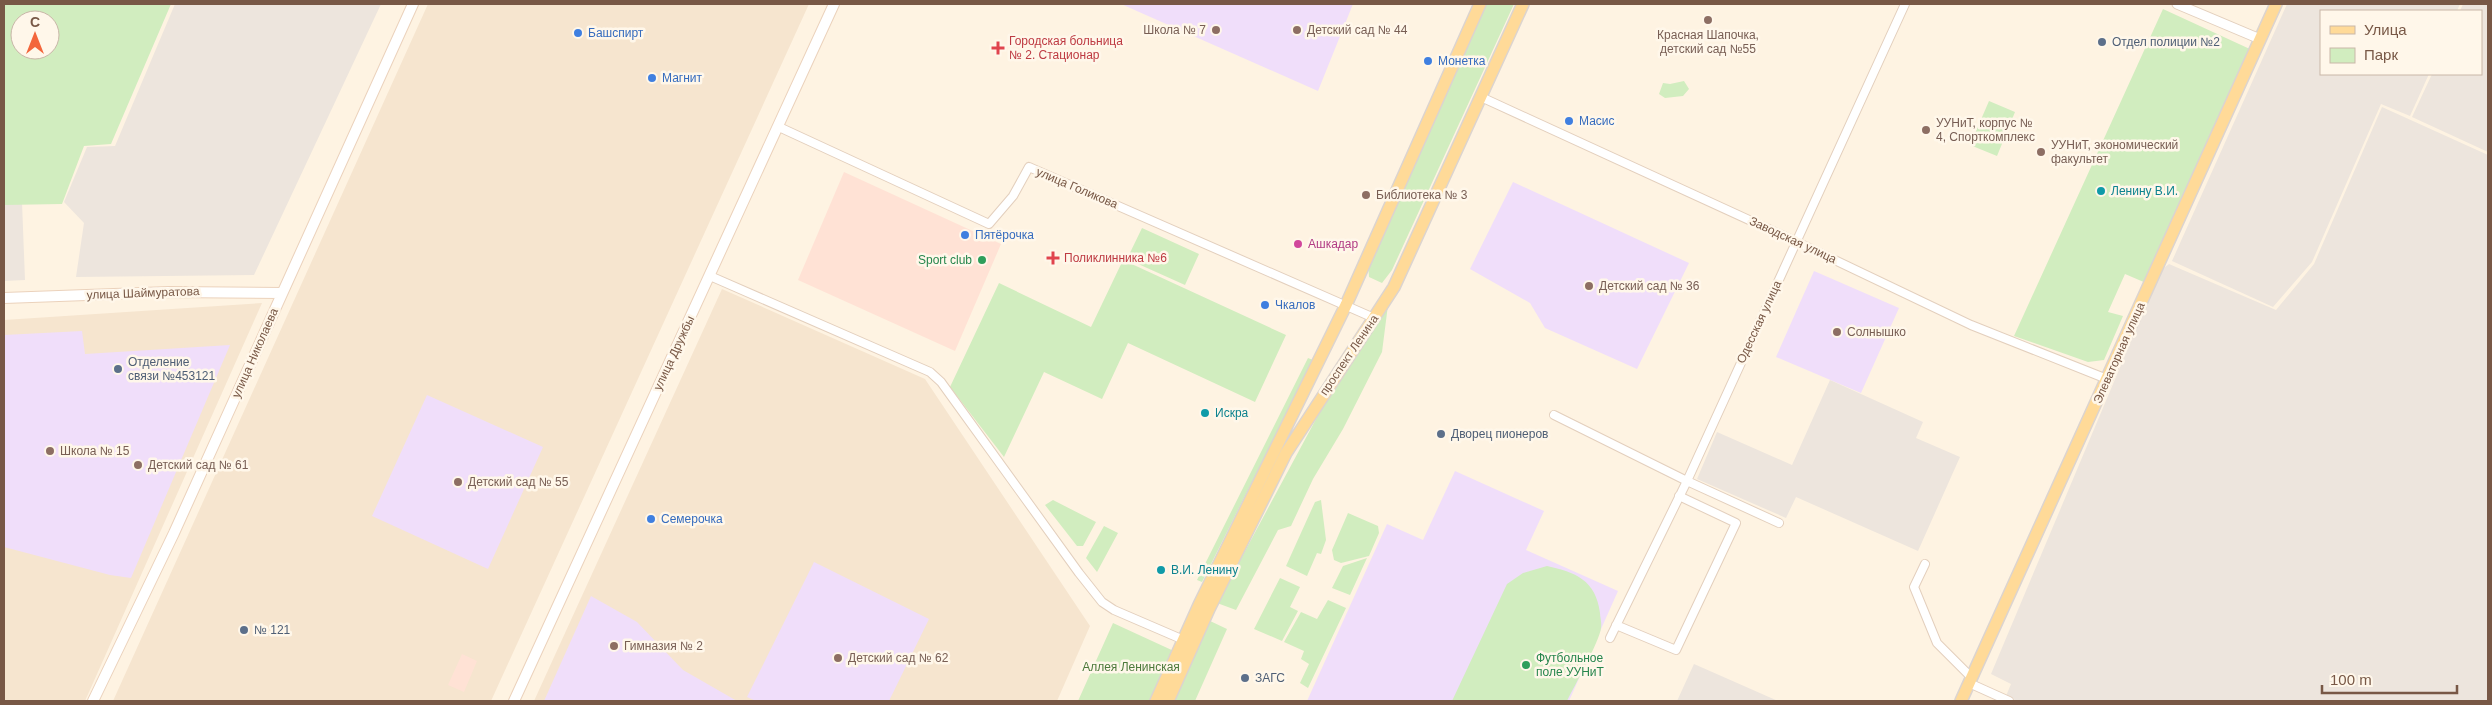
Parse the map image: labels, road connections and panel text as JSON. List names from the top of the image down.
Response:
{
  "streets": {
    "main road": [
      "улица Шаймуратова",
      "улица Николаева",
      "улица Дружбы",
      "Элеваторная улица",
      "проспект Ленина"
    ],
    "street": ["улица Голикова", "Заводская улица", "Одесская улица"]
  },
  "crossings": [
    ["улица Голикова", "улица Дружбы"],
    ["улица Голикова", "проспект Ленина"],
    ["Заводская улица", "Одесская улица"],
    ["Заводская улица", "Элеваторная улица"],
    ["Заводская улица", "проспект Ленина"],
    ["улица Шаймуратова", "улица Николаева"]
  ],
  "parks": ["Аллея Ленинская"],
  "places": {
    "other": [
      "Красная Шапочка, детский сад №55",
      "Школа № 7",
      "Детский сад № 44",
      "Башспирт",
      "Отдел полиции №2",
      "Монетка",
      "Магнит",
      "Масис",
      "УУНиТ, корпус № 4, Спорткомплекс",
      "УУНиТ, экономический факультет",
      "Ленину В.И.",
      "Библиотека № 3",
      "Пятёрочка",
      "Ашкадар",
      "Sport club",
      "Детский сад № 36",
      "Чкалов",
      "Солнышко",
      "Отделение связи №453121",
      "Искра",
      "Дворец пионеров",
      "Школа № 15",
      "Детский сад № 61",
      "Детский сад № 55",
      "Семерочка",
      "В.И. Ленину",
      "№ 121",
      "Гимназия № 2",
      "Детский сад № 62",
      "Футбольное поле УУНиТ",
      "ЗАГС"
    ],
    "health": ["Городская больница № 2. Стационар", "Поликлинника №6"]
  },
  "legend": ["Улица", "Парк"],
  "scale_bar": "100 m",
  "north": "top"
}
